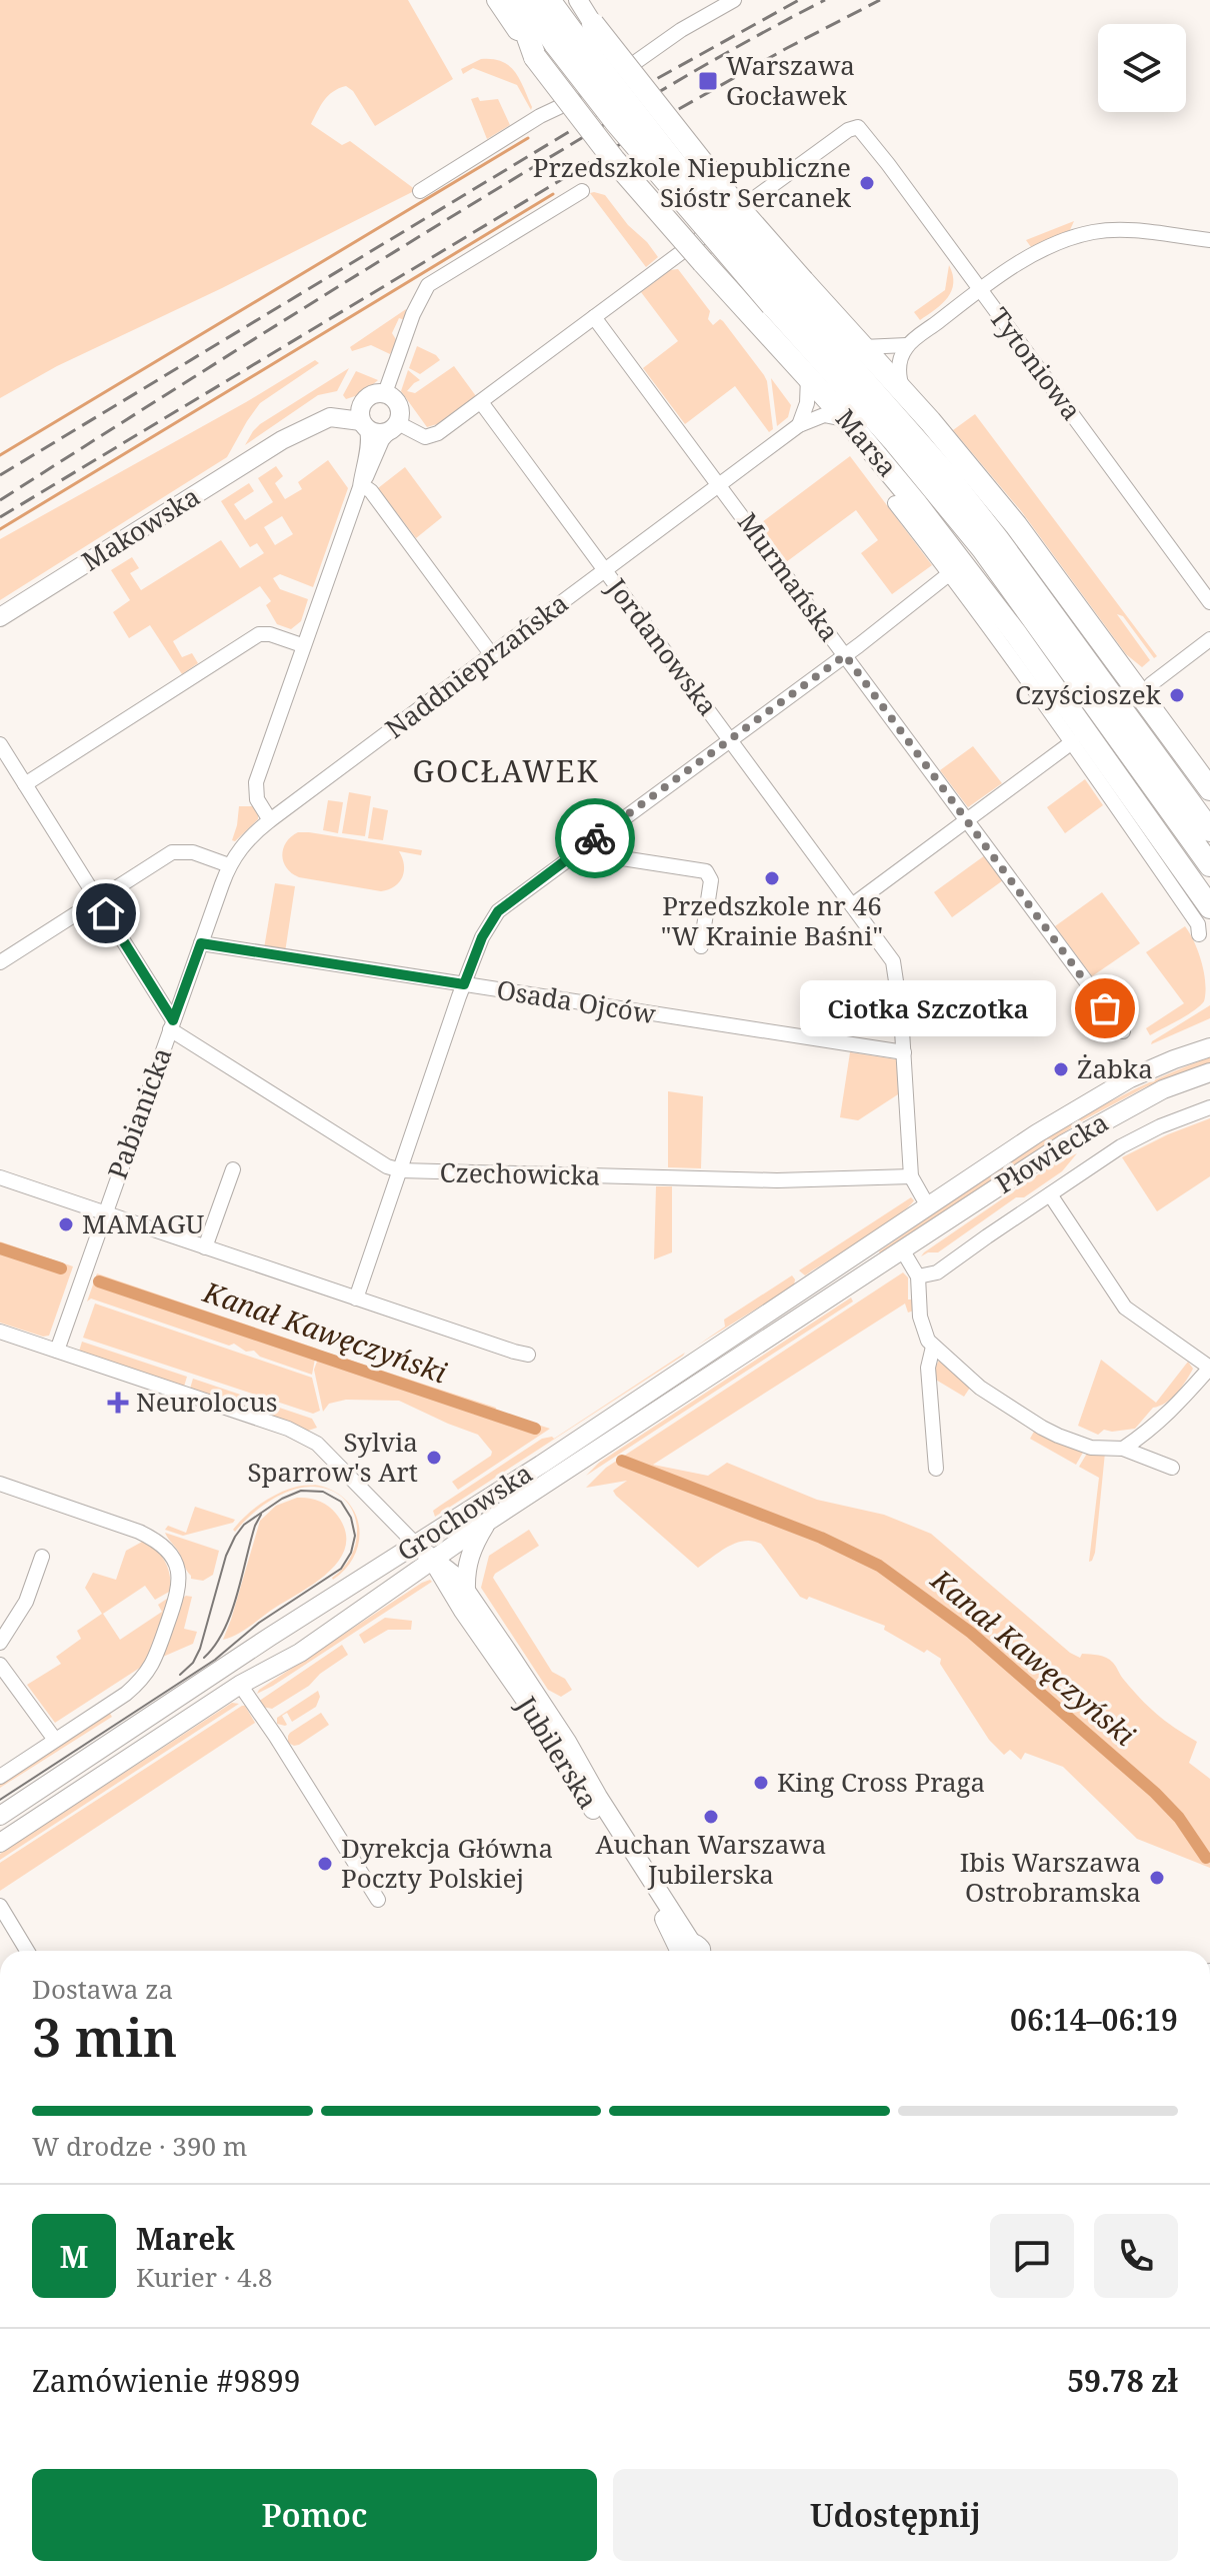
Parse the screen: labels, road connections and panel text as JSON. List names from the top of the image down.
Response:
{
  "streets": {
    "main road": [
      "Marsa",
      "Makowska",
      "Płowiecka",
      "Grochowska",
      "Jubilerska"
    ],
    "street": [
      "Tytoniowa",
      "Murmańska",
      "Jordanowska",
      "Naddnieprzańska",
      "Osada Ojców",
      "Pabianicka",
      "Czechowicka"
    ]
  },
  "crossings": [
    ["Tytoniowa", "Murmańska"],
    ["Marsa", "Naddnieprzańska"],
    ["Murmańska", "Naddnieprzańska"],
    ["Jordanowska", "Naddnieprzańska"],
    ["Jordanowska", "Osada Ojców"],
    ["Jordanowska", "Płowiecka"],
    ["Jordanowska", "Czechowicka"],
    ["Jordanowska", "Grochowska"],
    ["Naddnieprzańska", "Pabianicka"],
    ["Osada Ojców", "Pabianicka"],
    ["Pabianicka", "Czechowicka"],
    ["Płowiecka", "Grochowska"],
    ["Grochowska", "Jubilerska"]
  ],
  "districts": ["GOCŁAWEK"],
  "water": ["Kanał Kawęczyński"],
  "places": {
    "transit": ["Warszawa Gocławek"],
    "other": [
      "Przedszkole Niepubliczne Sióstr Sercanek",
      "Czyścioszek",
      "Przedszkole nr 46 \"W Krainie Baśni\"",
      "Ciotka Szczotka",
      "Żabka",
      "MAMAGU",
      "Sylvia Sparrow's Art",
      "King Cross Praga",
      "Auchan Warszawa Jubilerska",
      "Dyrekcja Główna Poczty Polskiej",
      "Ibis Warszawa Ostrobramska"
    ],
    "health": ["Neurolocus"]
  },
  "page": {
    "bubble": "Ciotka Szczotka",
    "heading": ["3 min", "Dostawa za", "06:14–06:19"],
    "panel": [
      "Marek",
      "Kurier · 4.8",
      "Zamówienie #9899",
      "59.78 zł"
    ],
    "bar": "W drodze · 390 m",
    "round": "M",
    "buttons": ["Pomoc", "Udostępnij"]
  }
}
